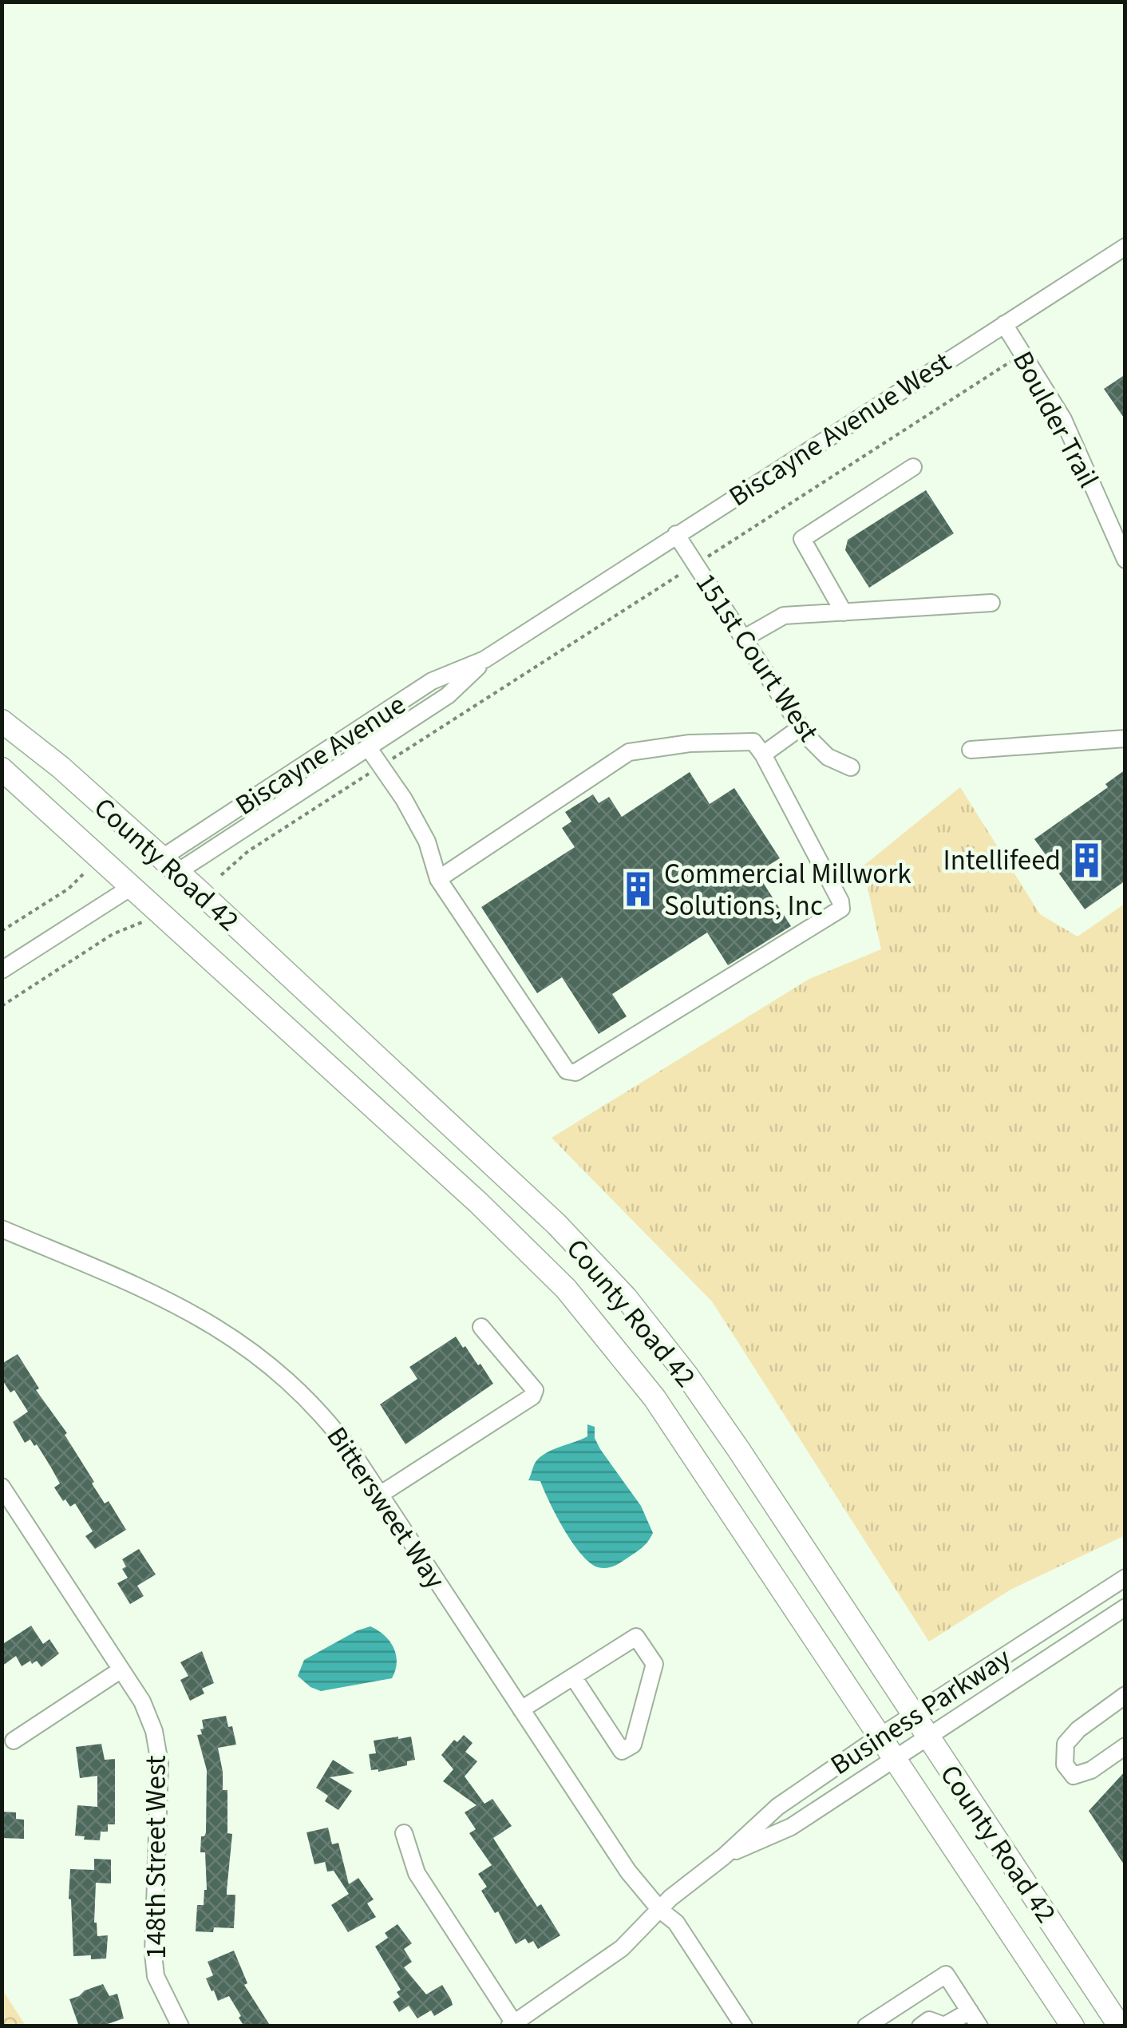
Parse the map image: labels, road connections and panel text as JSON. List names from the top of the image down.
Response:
{
  "streets": {
    "highway": ["County Road 42"],
    "street": [
      "Boulder Trail",
      "Biscayne Avenue West",
      "151st Court West",
      "Biscayne Avenue",
      "Bittersweet Way",
      "Business Parkway",
      "148th Street West"
    ]
  },
  "crossings": [
    ["Boulder Trail", "Biscayne Avenue West"],
    ["Biscayne Avenue West", "151st Court West"],
    ["Biscayne Avenue West", "Biscayne Avenue"],
    ["151st Court West", "Biscayne Avenue"],
    ["Biscayne Avenue", "County Road 42"],
    ["County Road 42", "Business Parkway"],
    ["Bittersweet Way", "Business Parkway"]
  ],
  "places": {
    "building": ["Intellifeed", "Commercial Millwork Solutions, Inc"]
  }
}
